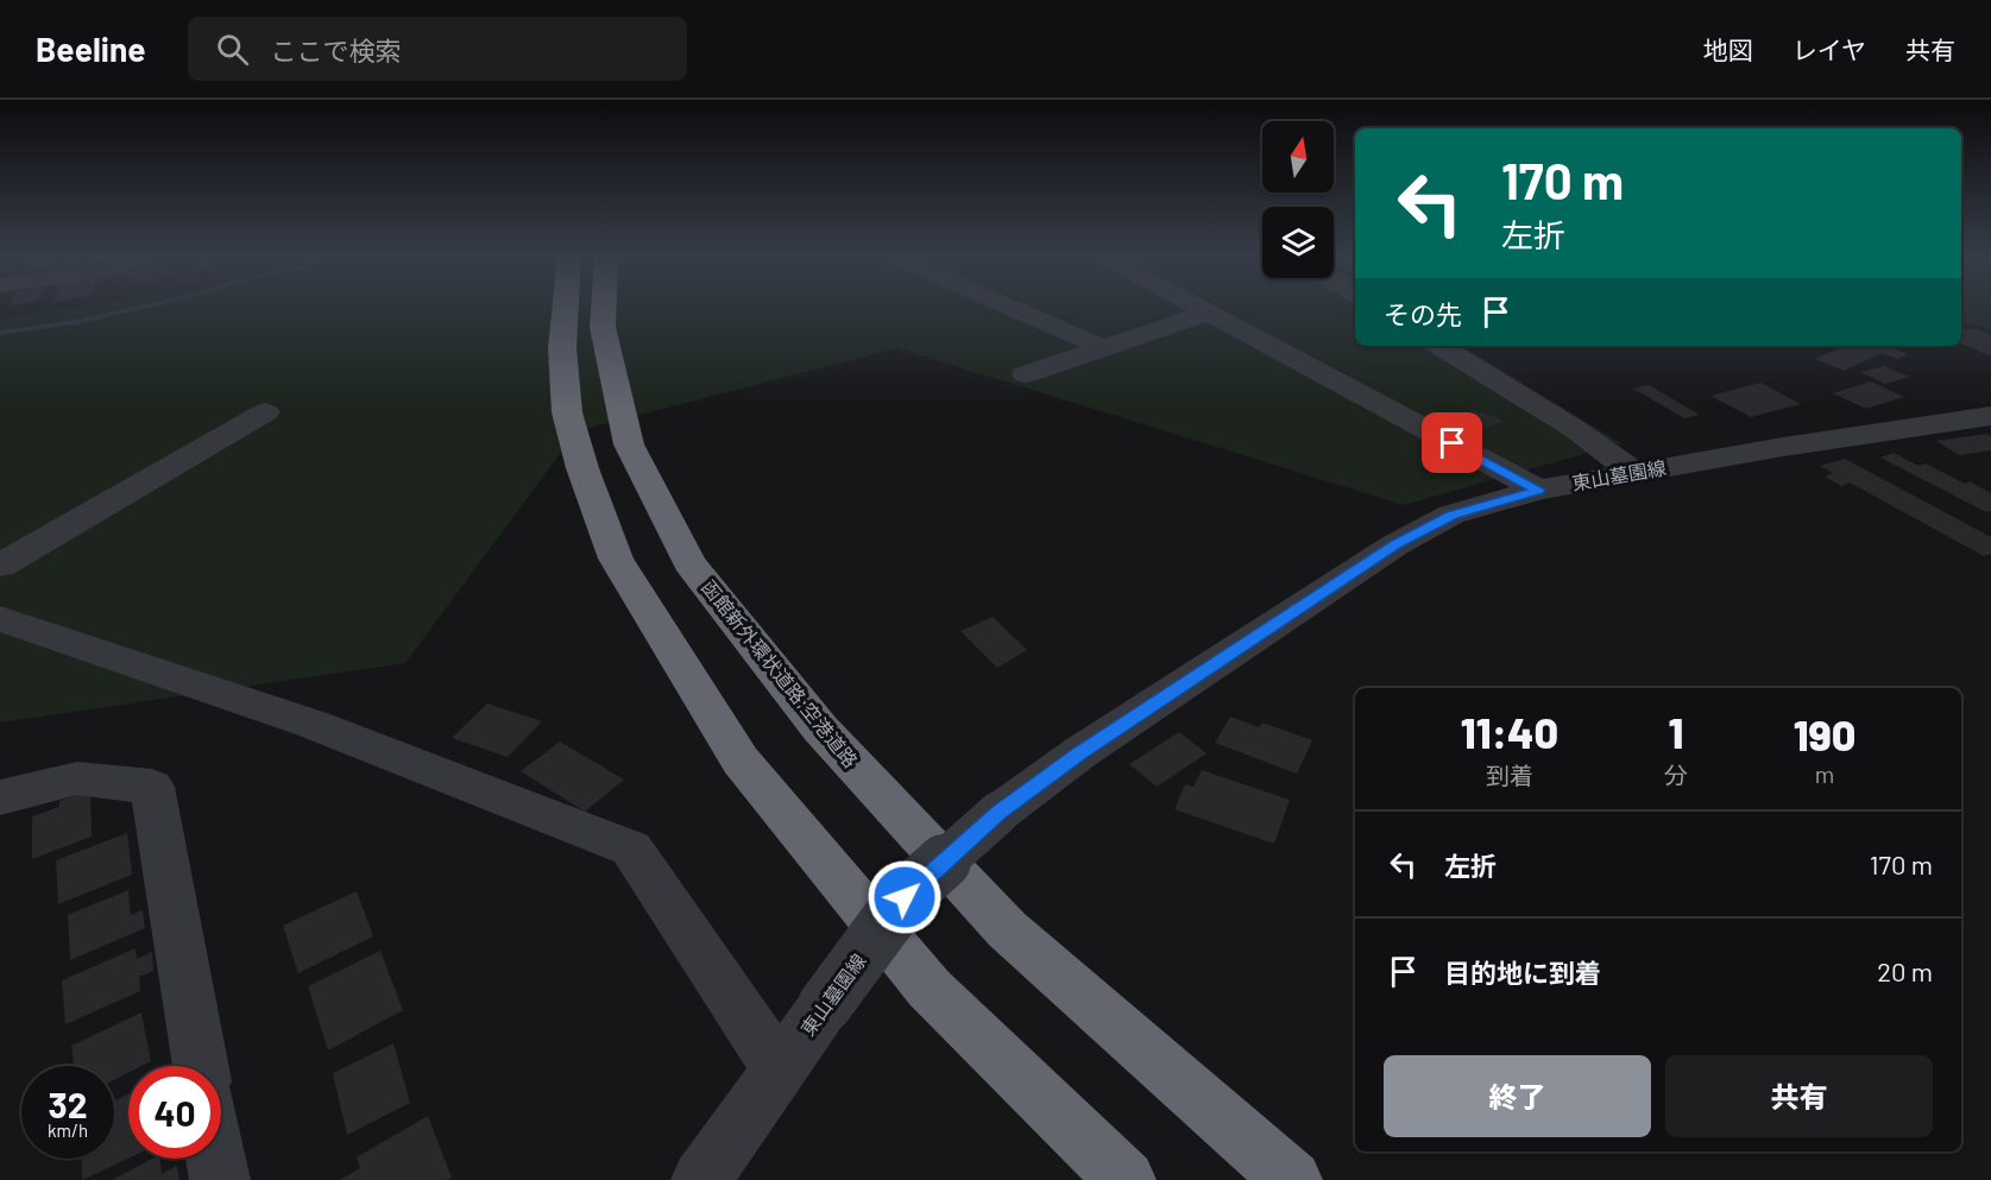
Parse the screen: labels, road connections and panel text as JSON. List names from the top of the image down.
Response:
{
  "streets": {
    "highway": ["函館新外環状道路;空港道路"],
    "street": ["東山墓園線"]
  },
  "north": "top",
  "page": {
    "header": "Beeline",
    "search": "ここで検索",
    "nav": ["地図", "レイヤ", "共有"],
    "turn": ["170 m", "左折"],
    "then": "その先",
    "eta": [
      "11:40",
      "到着",
      "1",
      "分",
      "190",
      "m"
    ],
    "list": [
      {
        "name": "左折",
        "value": "170 m"
      },
      {
        "name": "目的地に到着",
        "value": "20 m"
      }
    ],
    "buttons": ["終了", "共有"],
    "speed": "32 km/h",
    "limit": "40"
  }
}
